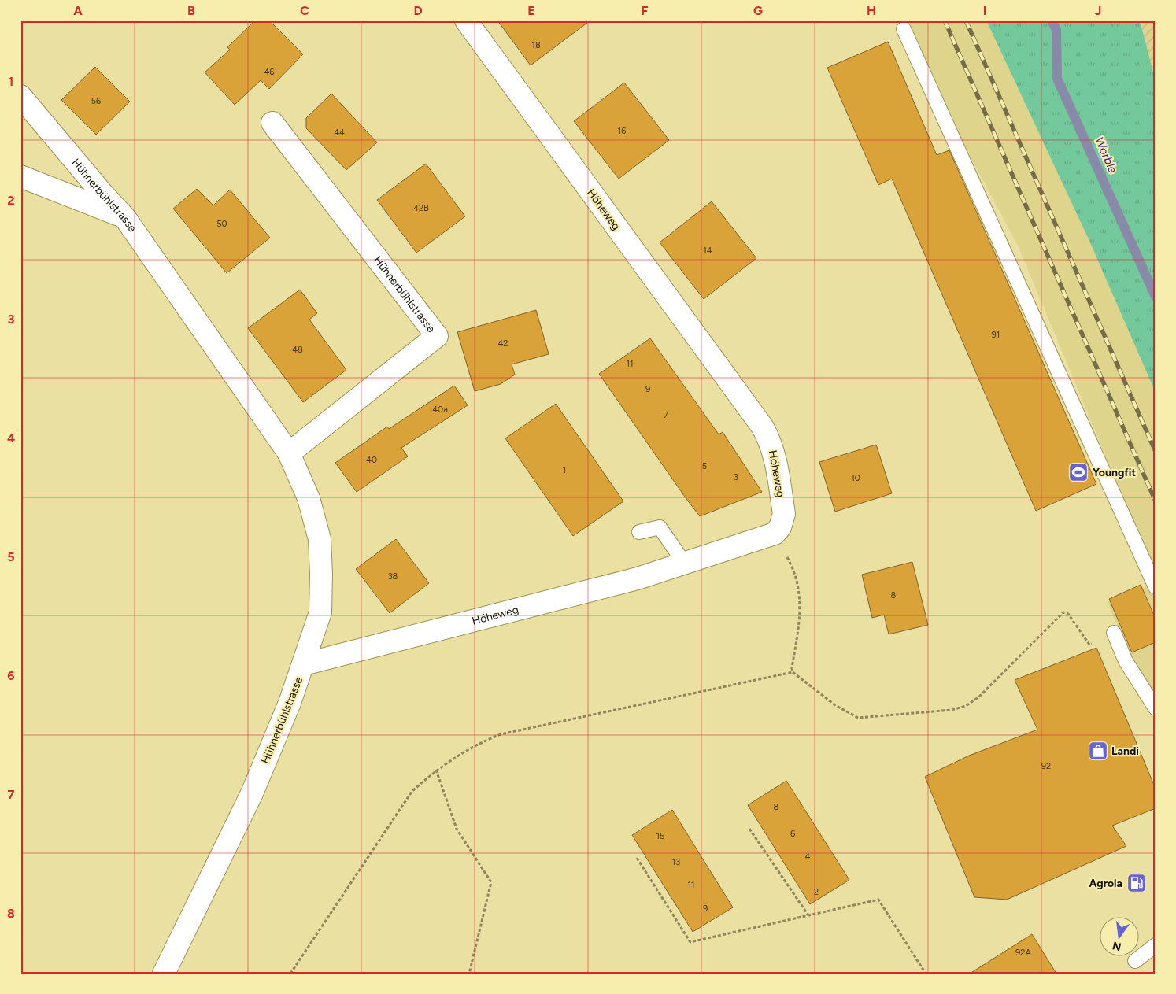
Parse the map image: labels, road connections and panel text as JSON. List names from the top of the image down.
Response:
{
  "streets": {
    "street": ["Hühnerbühlstrasse", "Höheweg"]
  },
  "crossings": [
    ["Hühnerbühlstrasse", "Höheweg"]
  ],
  "water": ["Worble"],
  "places": {
    "sports": ["Youngfit"],
    "shop": ["Landi"],
    "fuel station": ["Agrola"]
  },
  "house_numbers": [
    "18",
    "46",
    "56",
    "16",
    "44",
    "42B",
    "50",
    "14",
    "91",
    "42",
    "48",
    "11",
    "9",
    "40a",
    "7",
    "40",
    "5",
    "1",
    "3",
    "10",
    "38",
    "8",
    "92",
    "8",
    "6",
    "15",
    "4",
    "13",
    "11",
    "2",
    "9",
    "92A"
  ],
  "north": "bottom",
  "grid": {
    "columns": [
      "A",
      "B",
      "C",
      "D",
      "E",
      "F",
      "G",
      "H",
      "I",
      "J"
    ],
    "rows": [
      "1",
      "2",
      "3",
      "4",
      "5",
      "6",
      "7",
      "8"
    ]
  }
}
